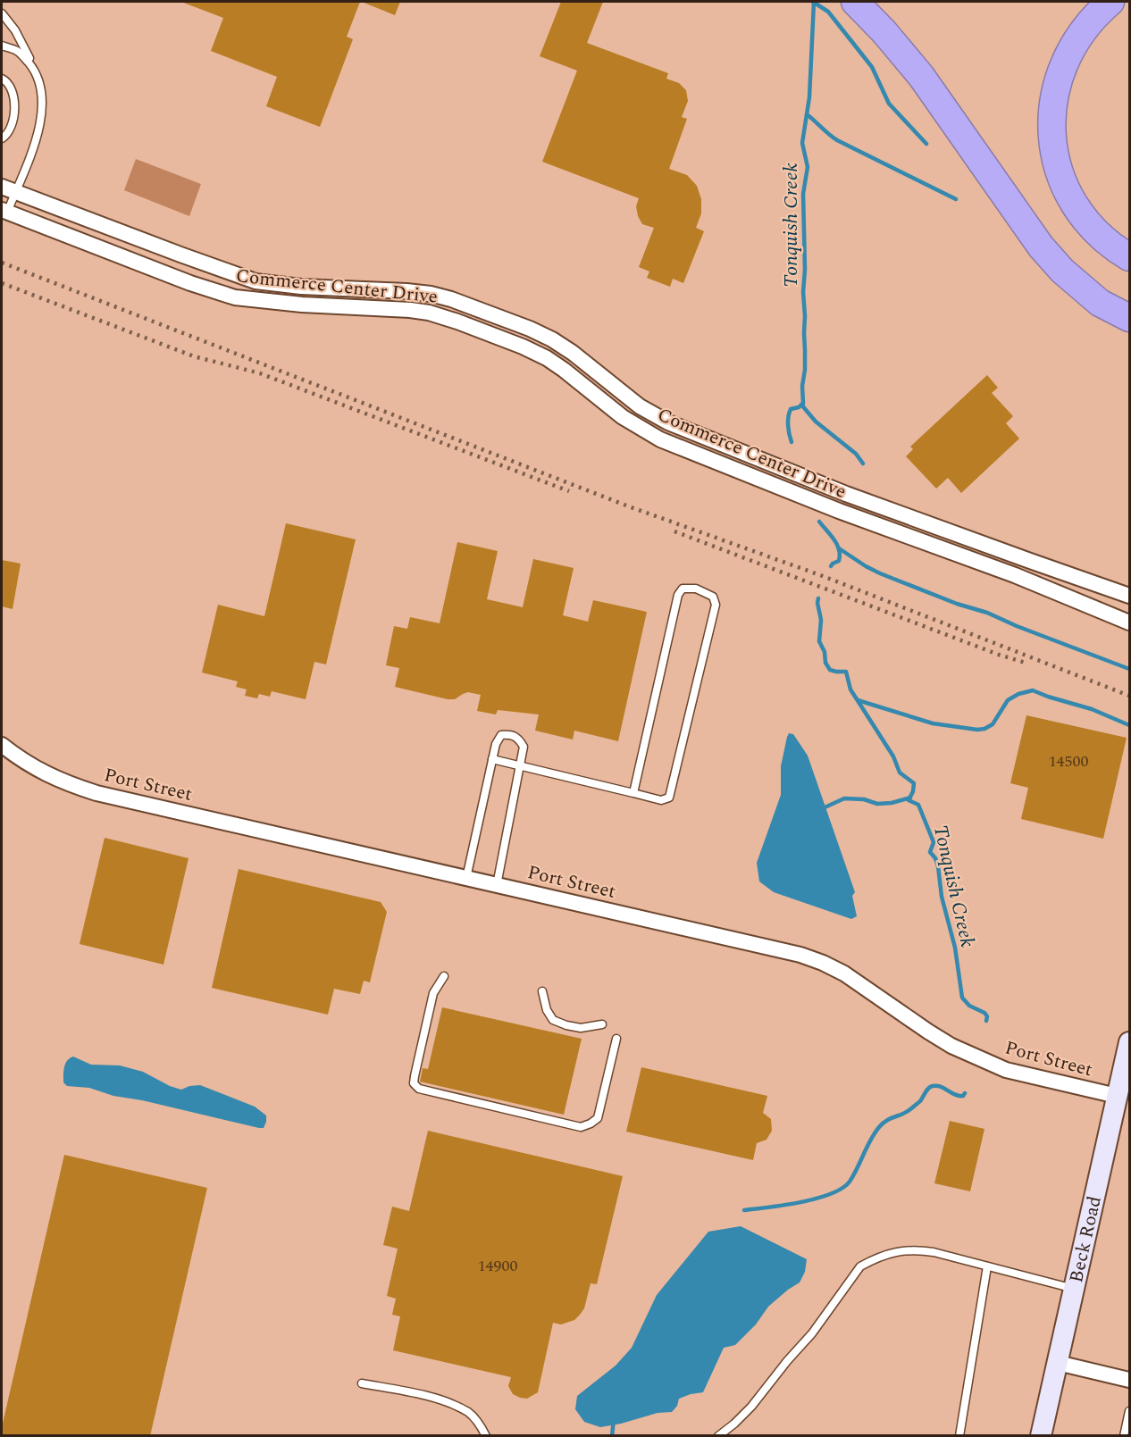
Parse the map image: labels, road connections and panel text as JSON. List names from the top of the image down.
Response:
{
  "streets": {
    "main road": ["Beck Road"],
    "street": ["Commerce Center Drive", "Port Street"]
  },
  "crossings": [
    ["Port Street", "Beck Road"]
  ],
  "water": ["Tonquish Creek"],
  "house_numbers": ["14500", "14900"]
}
